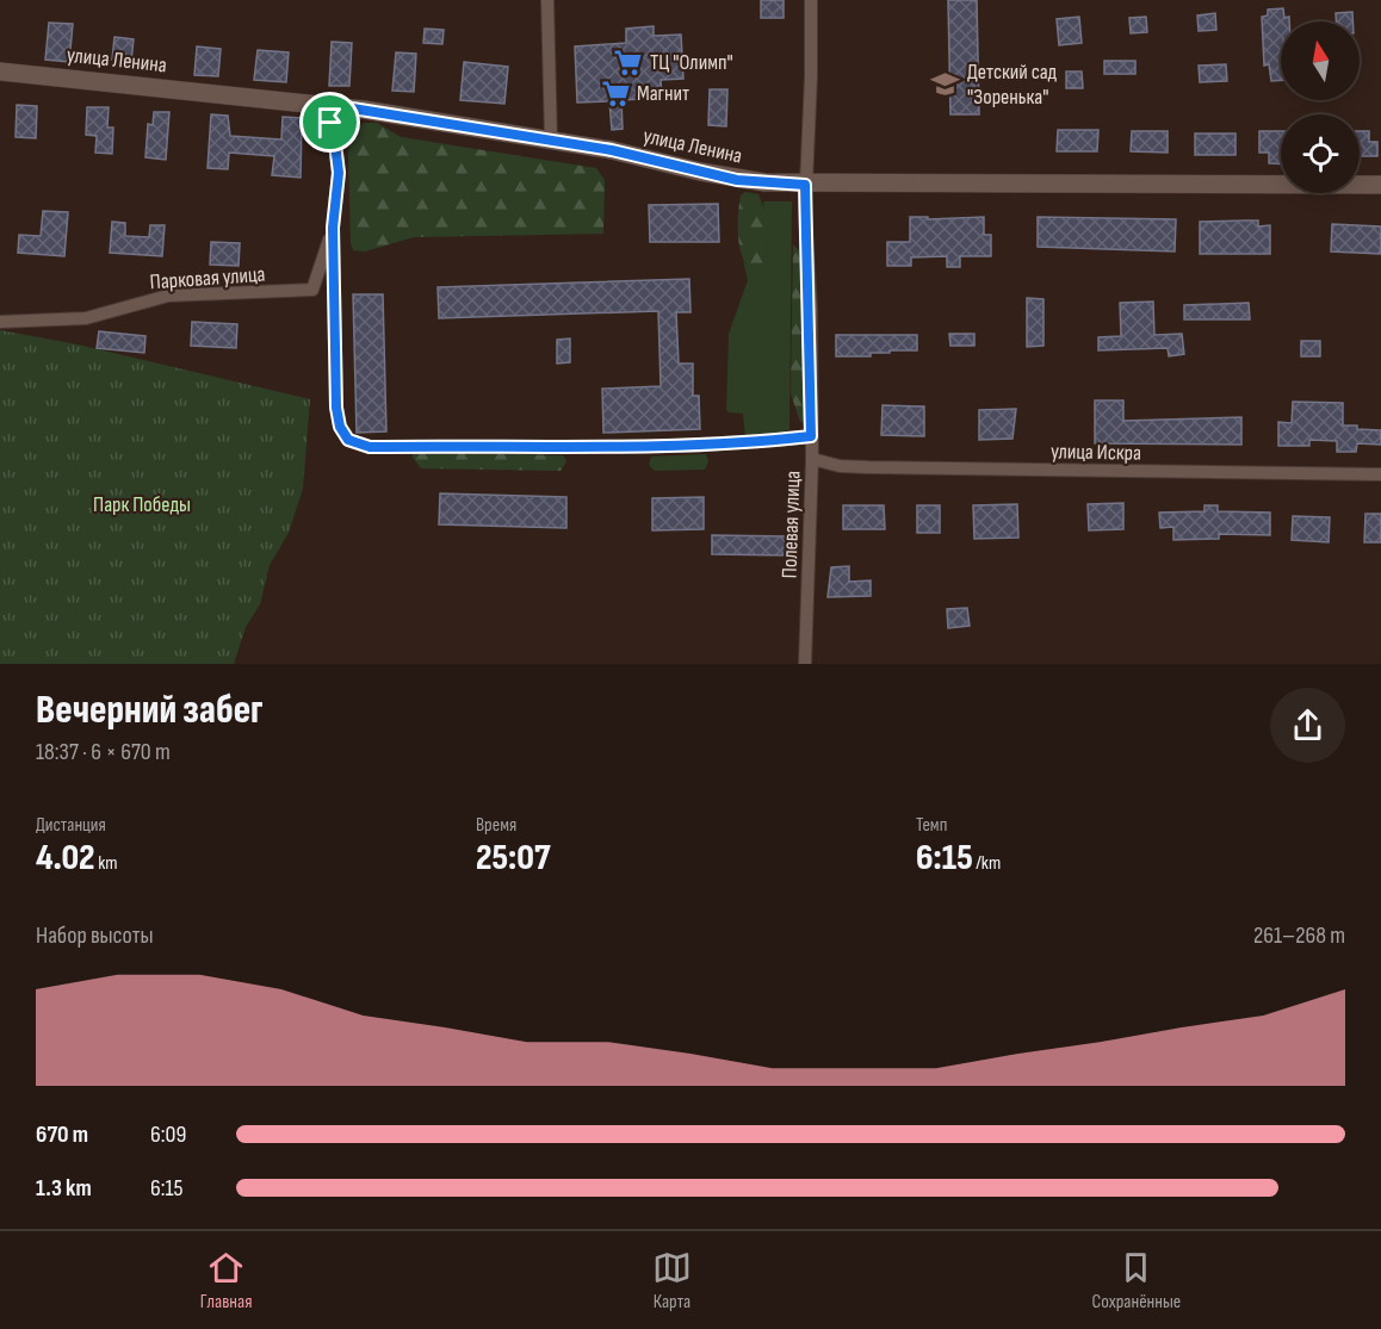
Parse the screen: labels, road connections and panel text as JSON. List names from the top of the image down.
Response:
{
  "streets": {
    "street": [
      "улица Ленина",
      "Парковая улица",
      "улица Искра",
      "Полевая улица"
    ]
  },
  "crossings": [
    ["улица Ленина", "Полевая улица"],
    ["улица Искра", "Полевая улица"]
  ],
  "parks": ["Парк Победы"],
  "places": {
    "supermarket": ["ТЦ \"Олимп\"", "Магнит"],
    "school or university": ["Детский сад \"Зоренька\""]
  },
  "north": "top",
  "page": {
    "heading": ["Вечерний забег", "18:37 · 6 × 670 m"],
    "stats": [
      ["Дистанция", "4.02 km"],
      ["Время", "25:07"],
      ["Темп", "6:15 /km"]
    ],
    "chart": ["Набор высоты", "261–268 m"],
    "list": [
      {
        "name": "670 m",
        "note": "6:09"
      },
      {
        "name": "1.3 km",
        "note": "6:15"
      }
    ],
    "tabs": ["Главная", "Карта", "Сохранённые"]
  }
}
